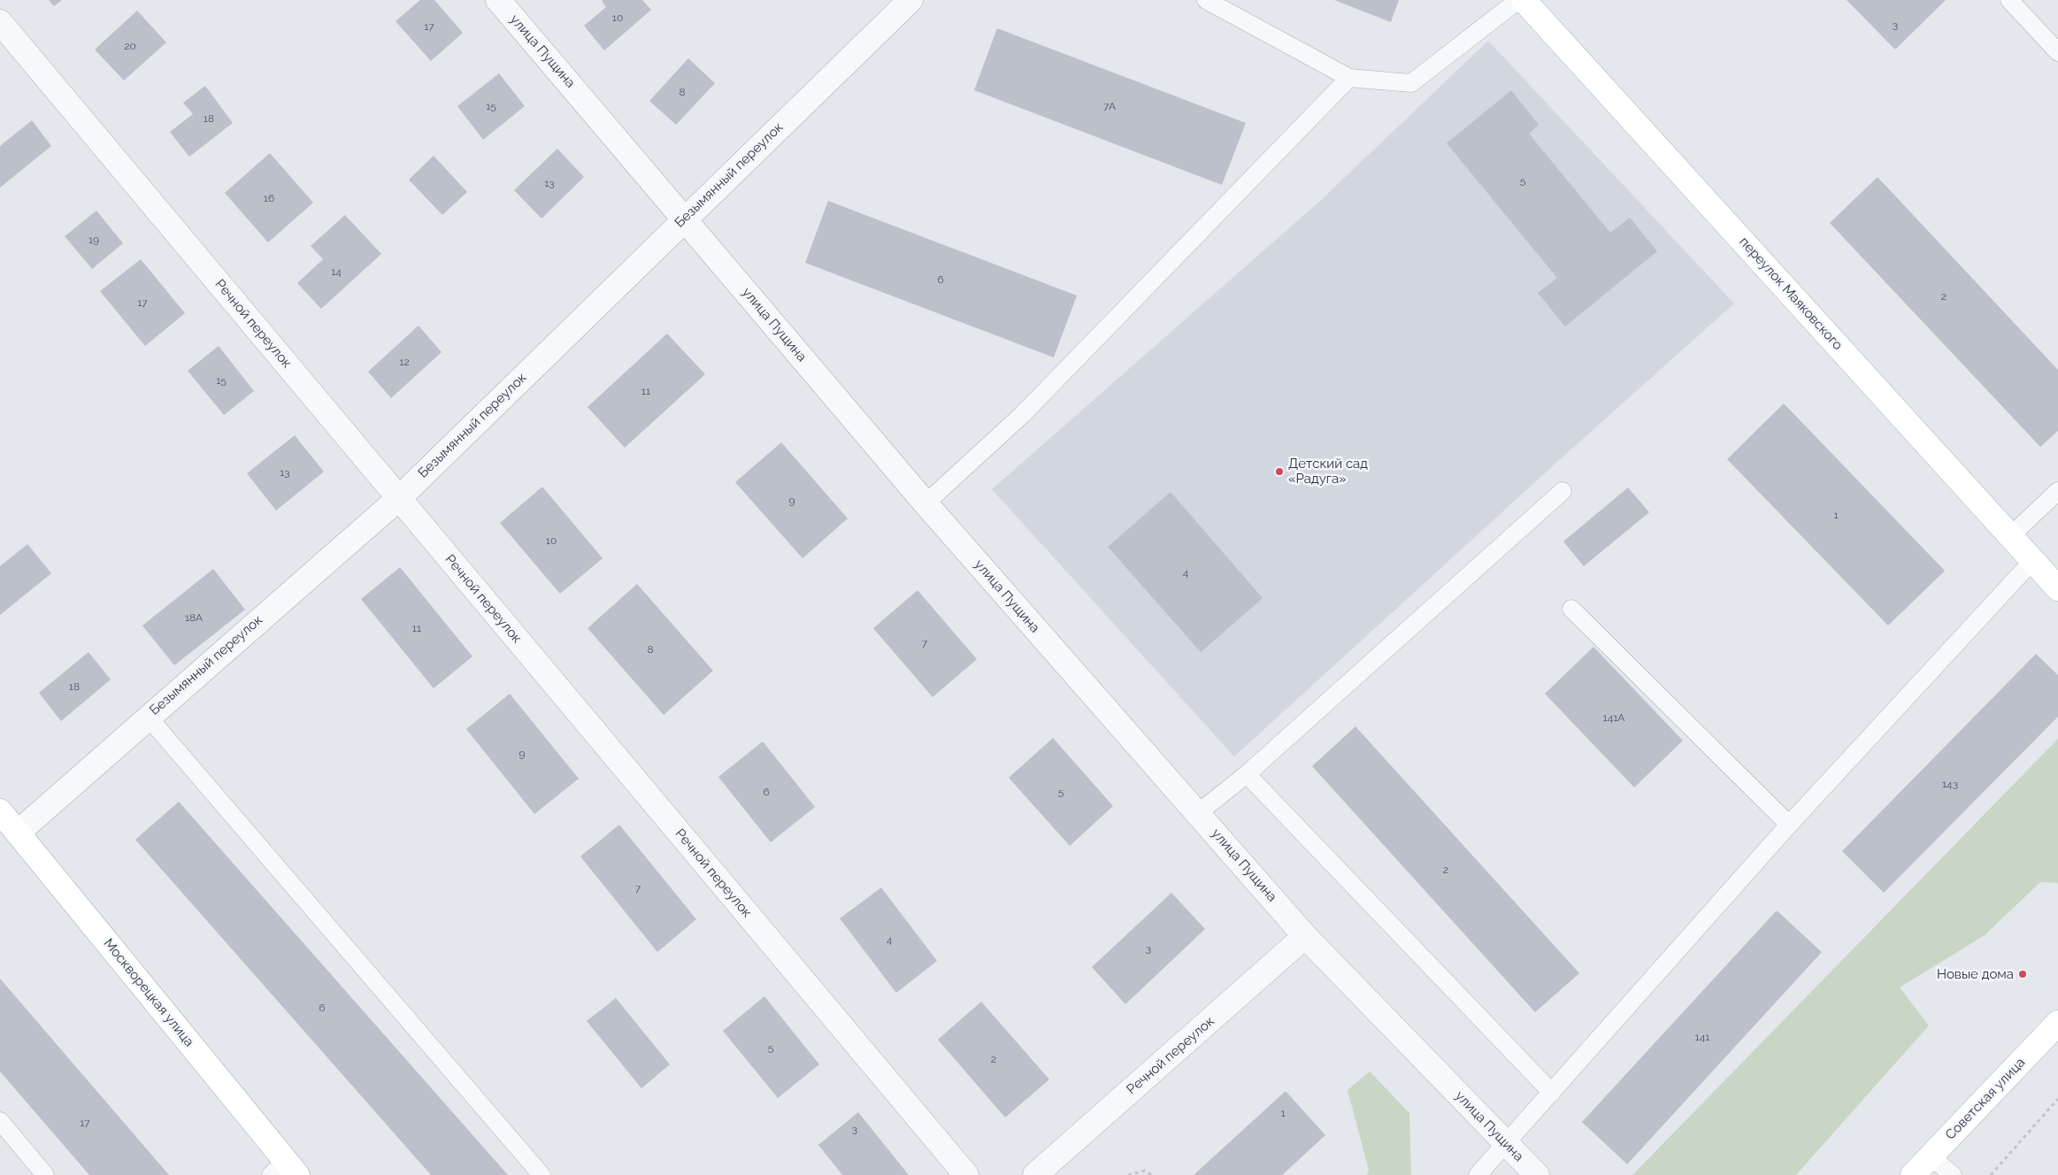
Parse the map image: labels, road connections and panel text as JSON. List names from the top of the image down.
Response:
{
  "streets": {
    "street": [
      "улица Пущина",
      "Безымянный переулок",
      "переулок Маяковского",
      "Речной переулок",
      "Москворецкая улица",
      "Советская улица"
    ]
  },
  "crossings": [
    ["улица Пущина", "Безымянный переулок"],
    ["улица Пущина", "Речной переулок"],
    ["Безымянный переулок", "Речной переулок"],
    ["Безымянный переулок", "Москворецкая улица"]
  ],
  "places": ["Детский сад «Радуга»", "Новые дома"],
  "house_numbers": [
    "10",
    "3",
    "17",
    "20",
    "8",
    "15",
    "7А",
    "18",
    "5",
    "13",
    "16",
    "19",
    "14",
    "6",
    "2",
    "17",
    "12",
    "15",
    "11",
    "13",
    "9",
    "1",
    "10",
    "4",
    "18А",
    "11",
    "7",
    "8",
    "18",
    "141А",
    "9",
    "143",
    "6",
    "5",
    "2",
    "7",
    "4",
    "3",
    "6",
    "141",
    "5",
    "2",
    "1",
    "17",
    "3"
  ]
}
